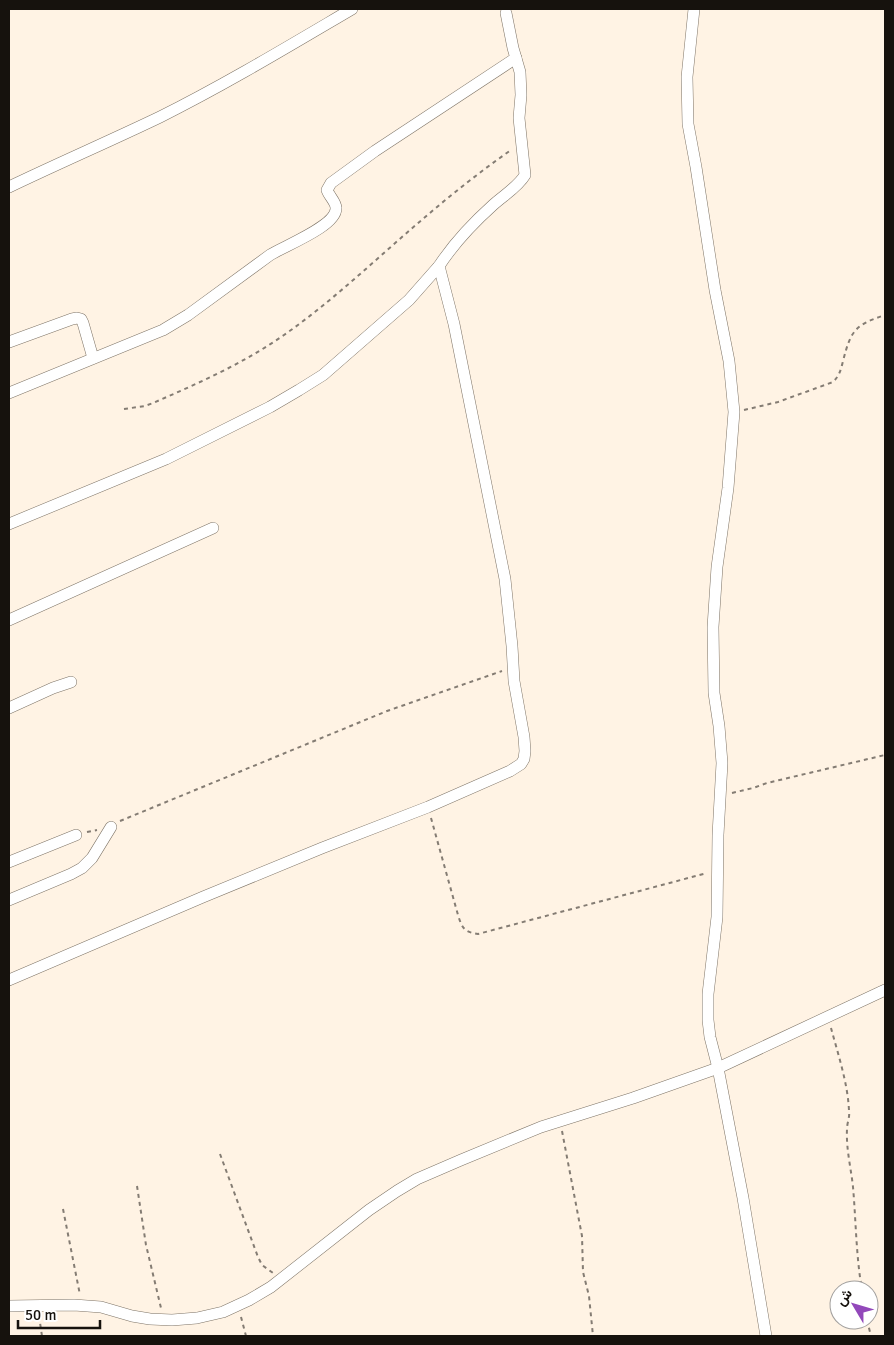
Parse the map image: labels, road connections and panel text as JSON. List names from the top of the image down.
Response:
{
  "scale_bar": "50 m",
  "north": "top left"
}
